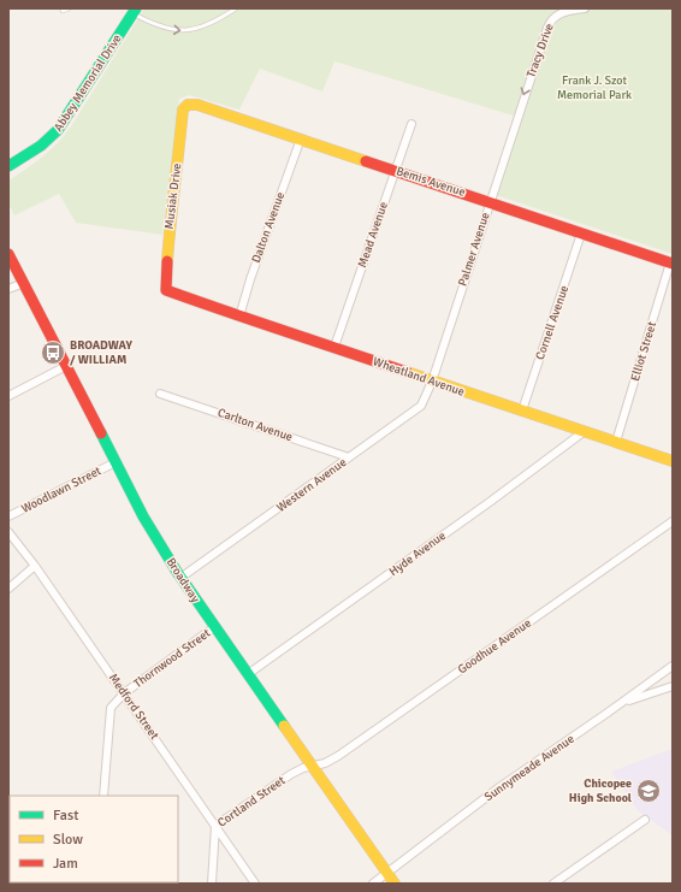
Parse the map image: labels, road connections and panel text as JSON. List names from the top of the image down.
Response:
{
  "streets": {
    "street": [
      "Tracy Drive",
      "Abbey Memorial Drive",
      "Bemis Avenue",
      "Musiak Drive",
      "Dalton Avenue",
      "Mead Avenue",
      "Palmer Avenue",
      "Cornell Avenue",
      "Elliot Street",
      "Wheatland Avenue",
      "Carlton Avenue",
      "Western Avenue",
      "Woodlawn Street",
      "Hyde Avenue",
      "Broadway",
      "Goodhue Avenue",
      "Thornwood Street",
      "Medford Street",
      "Sunnymeade Avenue",
      "Cortland Street"
    ]
  },
  "crossings": [
    ["Tracy Drive", "Palmer Avenue"],
    ["Bemis Avenue", "Musiak Drive"],
    ["Bemis Avenue", "Dalton Avenue"],
    ["Bemis Avenue", "Mead Avenue"],
    ["Bemis Avenue", "Palmer Avenue"],
    ["Bemis Avenue", "Cornell Avenue"],
    ["Bemis Avenue", "Elliot Street"],
    ["Musiak Drive", "Wheatland Avenue"],
    ["Dalton Avenue", "Wheatland Avenue"],
    ["Mead Avenue", "Wheatland Avenue"],
    ["Palmer Avenue", "Wheatland Avenue"],
    ["Palmer Avenue", "Western Avenue"],
    ["Cornell Avenue", "Wheatland Avenue"],
    ["Elliot Street", "Wheatland Avenue"],
    ["Wheatland Avenue", "Western Avenue"],
    ["Wheatland Avenue", "Hyde Avenue"],
    ["Carlton Avenue", "Western Avenue"],
    ["Western Avenue", "Broadway"],
    ["Woodlawn Street", "Broadway"],
    ["Hyde Avenue", "Broadway"],
    ["Broadway", "Goodhue Avenue"],
    ["Broadway", "Thornwood Street"],
    ["Broadway", "Sunnymeade Avenue"],
    ["Broadway", "Cortland Street"],
    ["Goodhue Avenue", "Cortland Street"],
    ["Thornwood Street", "Medford Street"],
    ["Medford Street", "Cortland Street"]
  ],
  "one_way": ["Tracy Drive"],
  "parks": ["Frank J. Szot Memorial Park"],
  "places": {
    "bus stop": ["BROADWAY / WILLIAM"],
    "school or university": ["Chicopee High School"]
  },
  "legend": ["Fast", "Slow", "Jam"]
}
